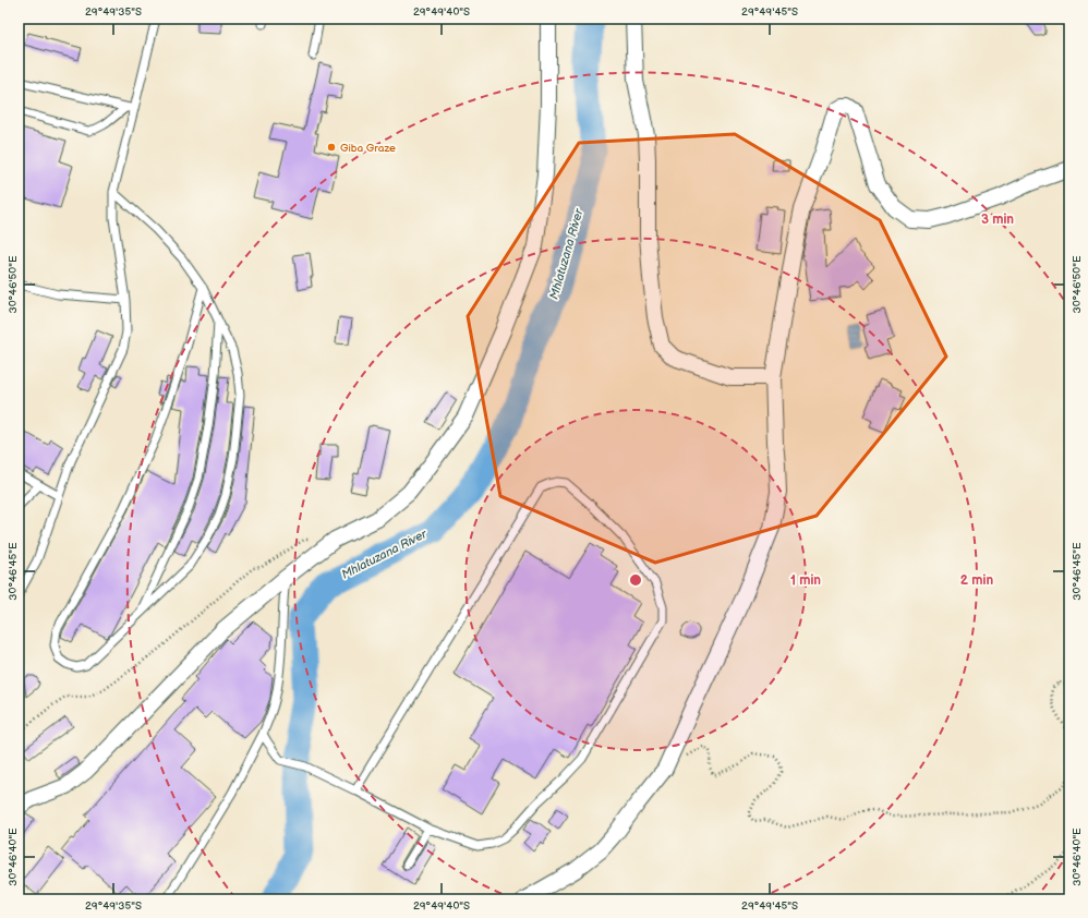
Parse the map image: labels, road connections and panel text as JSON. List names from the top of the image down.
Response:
{
  "water": ["Mhlatuzana River"],
  "places": ["Giba Graze"],
  "coordinates": [
    "29°49'35\"S",
    "29°49'40\"S",
    "29°49'45\"S",
    "30°46'50\"E",
    "30°46'45\"E",
    "30°46'40\"E"
  ],
  "rings": ["3 min", "1 min", "2 min"]
}
